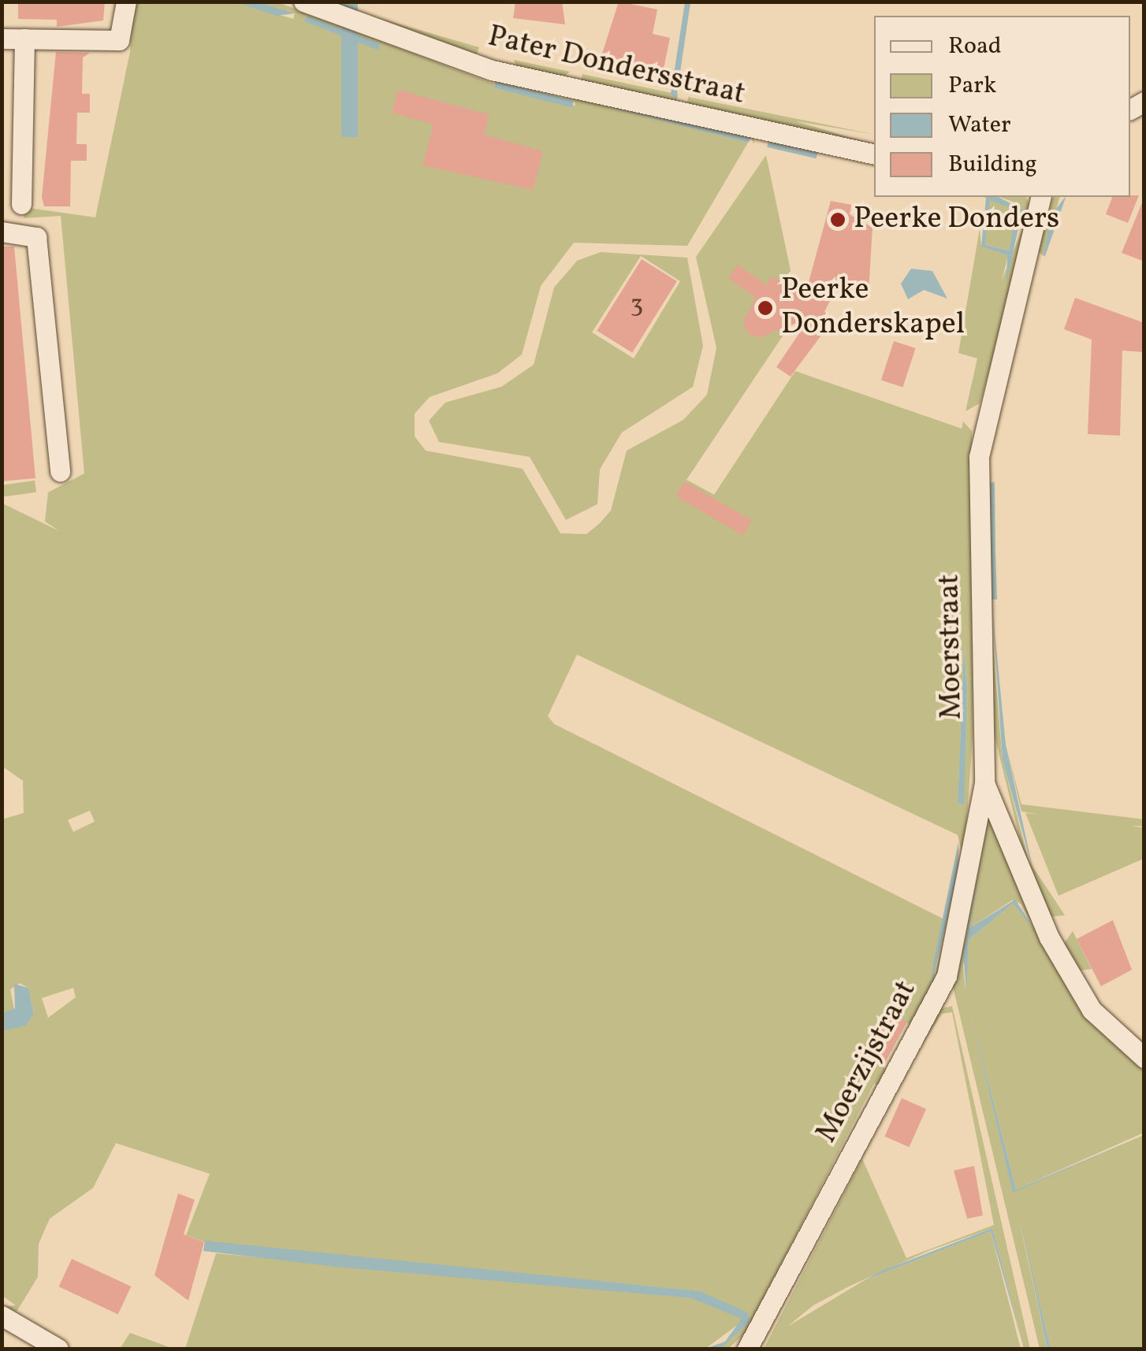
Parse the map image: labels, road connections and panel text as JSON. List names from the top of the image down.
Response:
{
  "streets": {
    "street": ["Pater Dondersstraat", "Moerstraat", "Moerzijstraat"]
  },
  "crossings": [
    ["Moerstraat", "Moerzijstraat"]
  ],
  "places": ["Peerke Donders", "Peerke Donderskapel"],
  "house_numbers": ["3"],
  "legend": [
    "Road",
    "Park",
    "Water",
    "Building"
  ]
}
